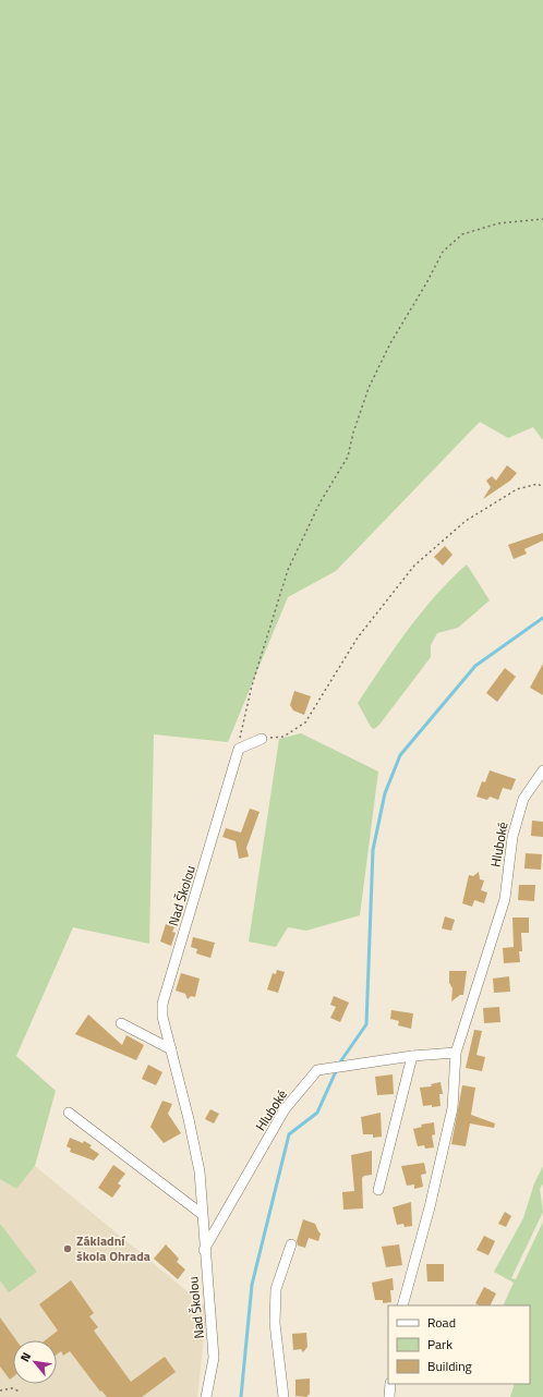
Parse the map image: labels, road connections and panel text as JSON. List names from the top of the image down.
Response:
{
  "streets": {
    "street": ["Hluboké", "Nad Školou"]
  },
  "crossings": [
    ["Hluboké", "Nad Školou"]
  ],
  "places": ["Základní škola Ohrada"],
  "legend": ["Road", "Park", "Building"],
  "north": "top left"
}
